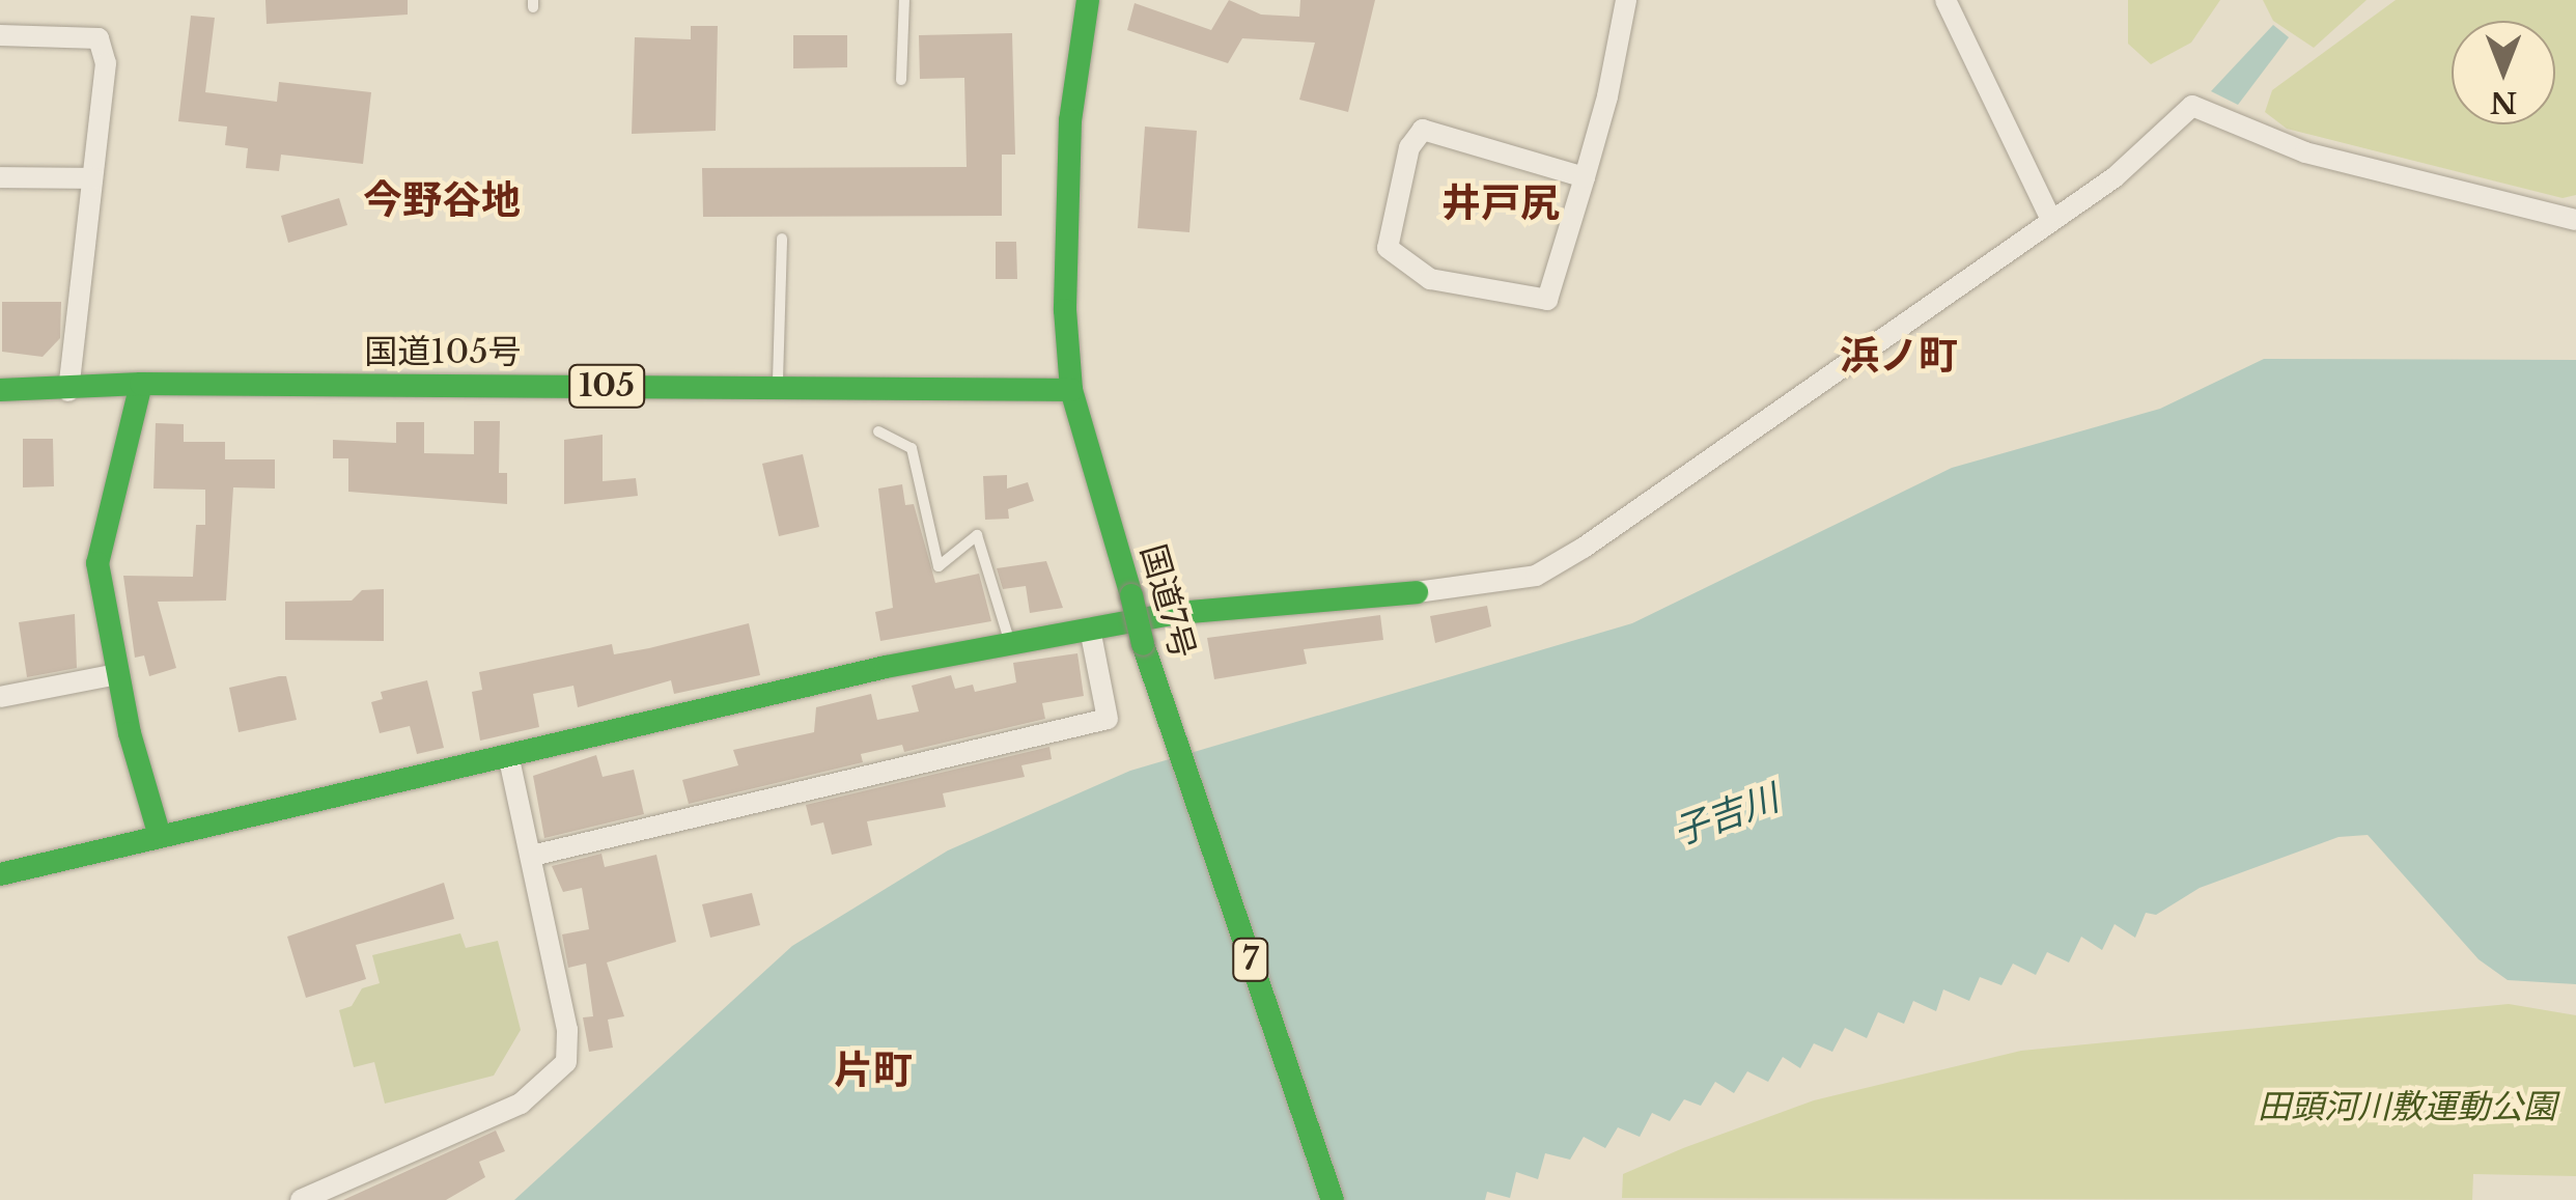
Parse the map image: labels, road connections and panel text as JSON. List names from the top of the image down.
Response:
{
  "streets": {
    "main road": [
      "国道105号",
      "105",
      "国道7号",
      "7"
    ]
  },
  "crossings": [
    ["国道105号", "国道7号"]
  ],
  "districts": [
    "今野谷地",
    "井戸尻",
    "浜ノ町",
    "片町"
  ],
  "water": ["子吉川"],
  "parks": ["田頭河川敷運動公園"],
  "north": "bottom"
}
